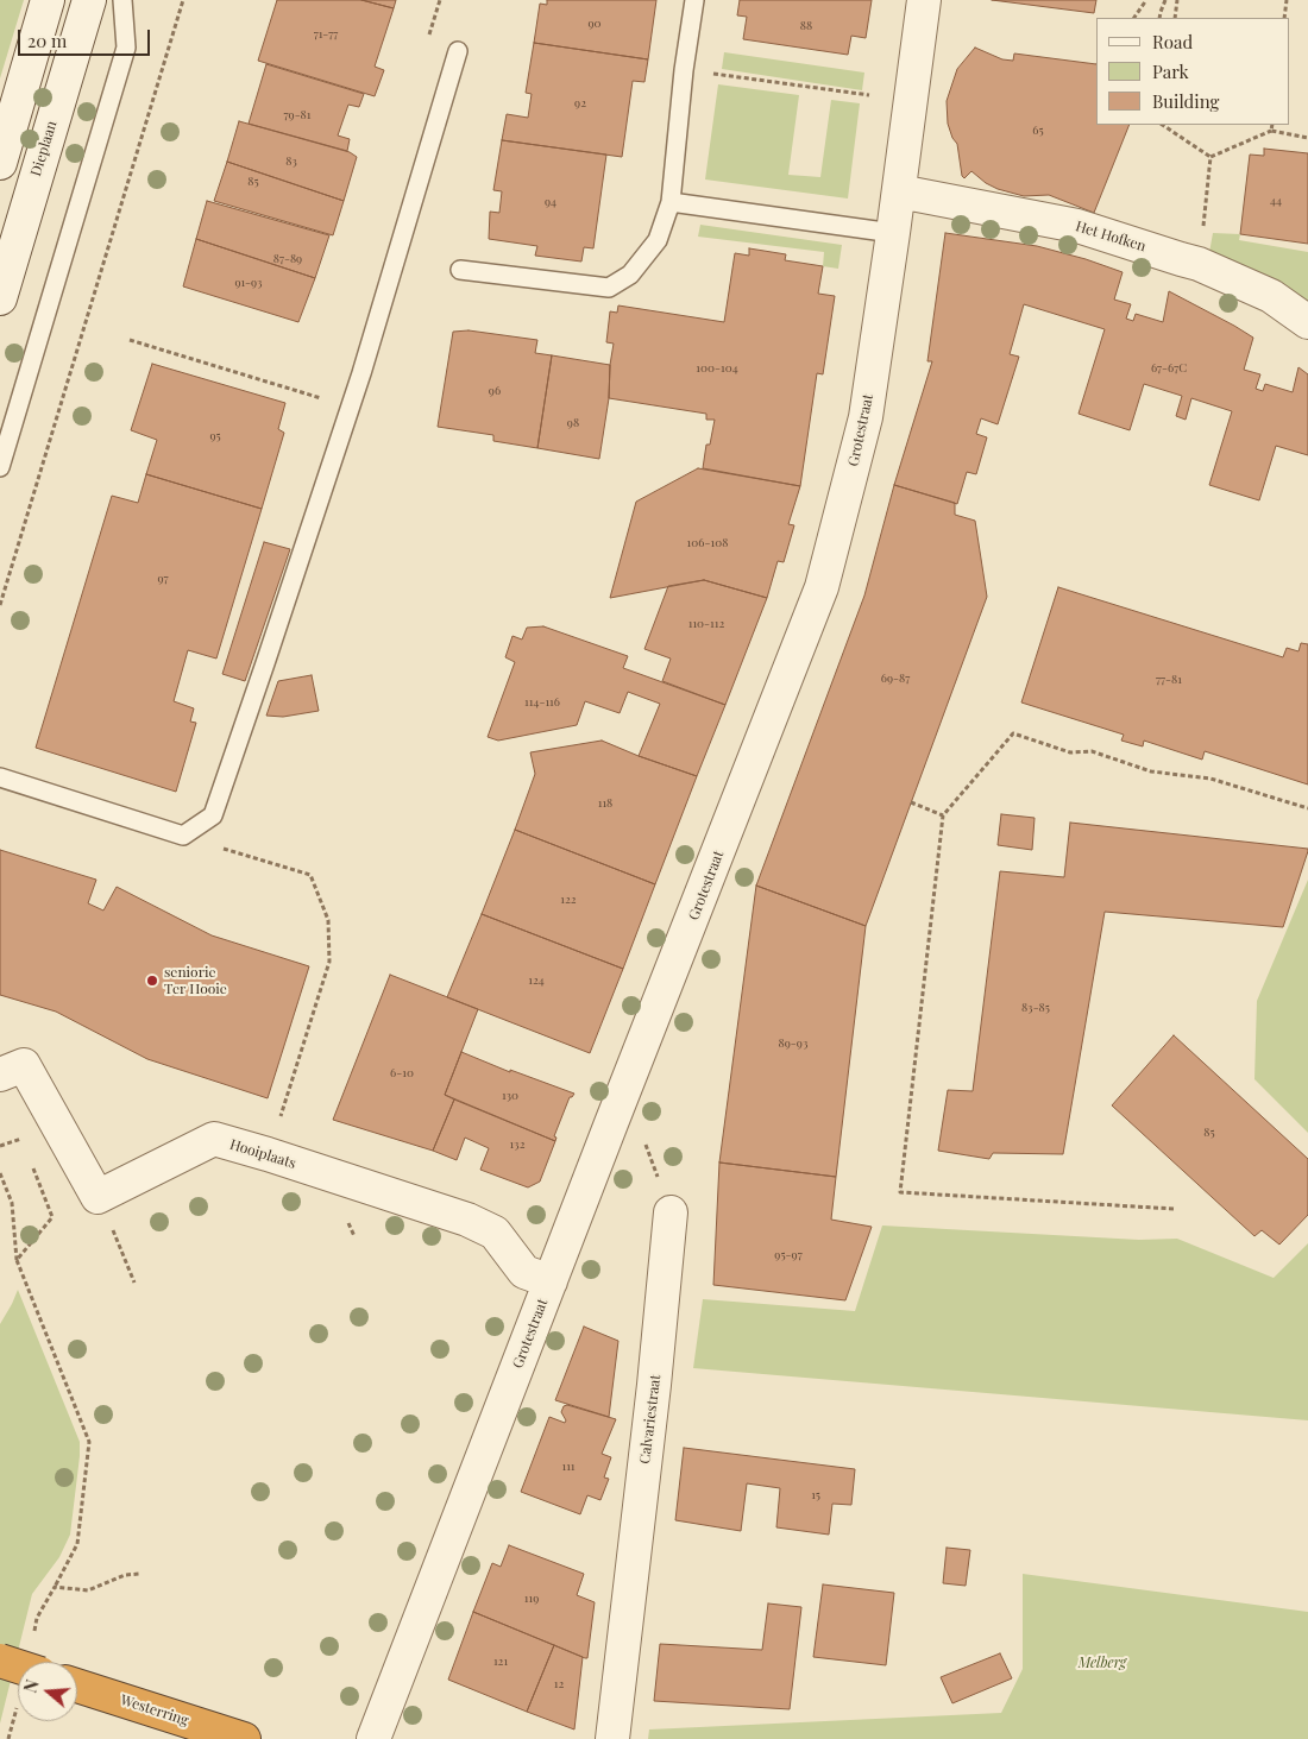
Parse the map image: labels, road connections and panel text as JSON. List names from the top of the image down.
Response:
{
  "streets": {
    "highway": ["Westerring"],
    "street": [
      "Dieplaan",
      "Het Hofken",
      "Grotestraat",
      "Hooiplaats",
      "Calvariestraat"
    ]
  },
  "crossings": [
    ["Het Hofken", "Grotestraat"],
    ["Grotestraat", "Hooiplaats"]
  ],
  "parks": ["Melberg"],
  "places": ["seniorie Ter Hooie"],
  "house_numbers": [
    "90",
    "88",
    "71-77",
    "92",
    "79-81",
    "65",
    "83",
    "85",
    "44",
    "94",
    "87-89",
    "91-93",
    "100-104",
    "67-67C",
    "96",
    "98",
    "95",
    "106-108",
    "97",
    "110-112",
    "69-87",
    "77-81",
    "114-116",
    "118",
    "122",
    "124",
    "83-85",
    "89-93",
    "6-10",
    "130",
    "85",
    "132",
    "95-97",
    "111",
    "15",
    "119",
    "121",
    "12"
  ],
  "legend": ["Road", "Park", "Building"],
  "scale_bar": "20 m",
  "north": "left"
}
